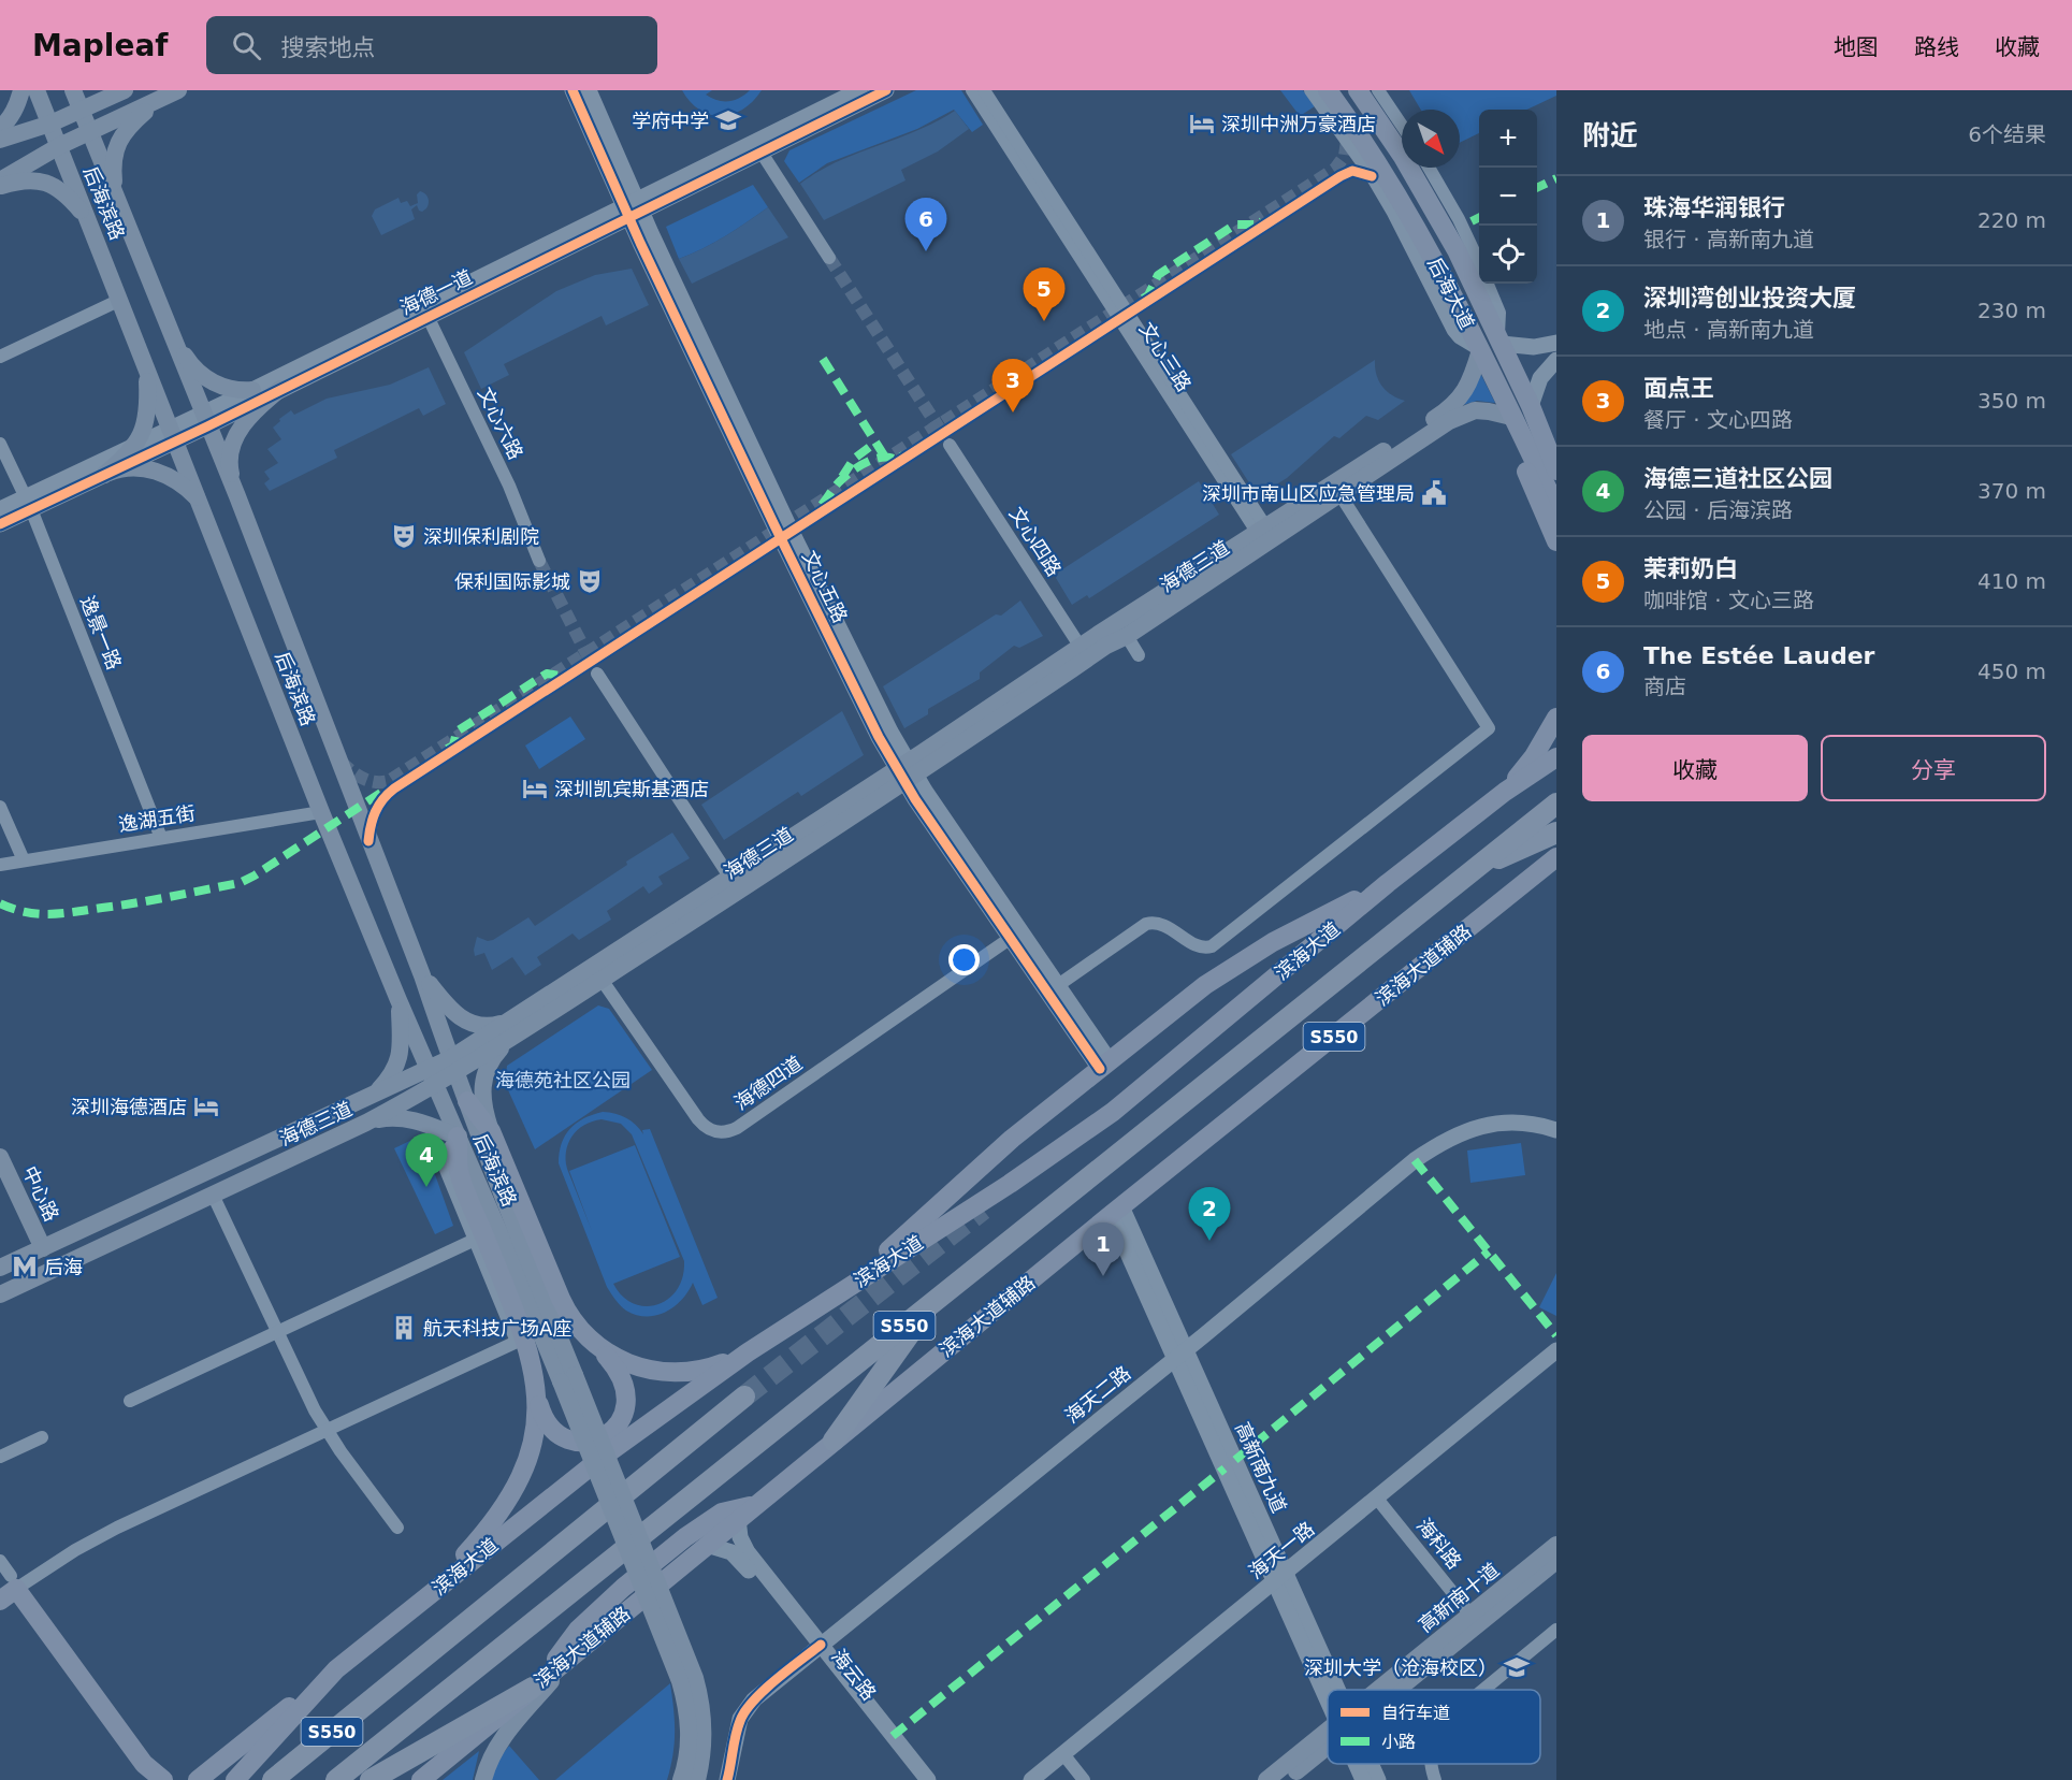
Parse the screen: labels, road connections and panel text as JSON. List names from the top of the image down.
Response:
{
  "streets": {
    "highway": ["滨海大道", "S550"],
    "main road": [
      "后海滨路",
      "后海大道",
      "海德三道",
      "滨海大道辅路",
      "中心路",
      "高新南十道"
    ],
    "street": [
      "海德一道",
      "文心三路",
      "文心六路",
      "文心四路",
      "文心五路",
      "逸景一路",
      "逸湖五街",
      "海德四道",
      "海天二路",
      "高新南九道",
      "海科路",
      "海天一路",
      "海云路"
    ]
  },
  "crossings": [
    ["后海滨路", "海德一道"],
    ["后海滨路", "海德三道"],
    ["后海滨路", "逸湖五街"],
    ["海德一道", "文心六路"],
    ["海德一道", "文心五路"],
    ["海德一道", "逸景一路"],
    ["后海大道", "海德三道"],
    ["文心三路", "海德三道"],
    ["文心四路", "海德三道"],
    ["海德三道", "文心五路"],
    ["海德三道", "海德四道"],
    ["海德三道", "中心路"],
    ["文心五路", "海德四道"],
    ["逸景一路", "逸湖五街"],
    ["滨海大道辅路", "高新南九道"],
    ["滨海大道辅路", "海云路"],
    ["海天二路", "高新南九道"],
    ["海天二路", "海云路"],
    ["高新南九道", "海天一路"],
    ["海科路", "海天一路"],
    ["海科路", "高新南十道"]
  ],
  "parks": ["海德苑社区公园"],
  "places": {
    "school or university": ["学府中学", "深圳大学（沧海校区）"],
    "hotel": ["深圳中洲万豪酒店", "深圳凯宾斯基酒店", "深圳海德酒店"],
    "public building": ["深圳市南山区应急管理局"],
    "theatre": ["深圳保利剧院", "保利国际影城"],
    "metro station": ["后海"],
    "building": ["航天科技广场A座"]
  },
  "legend": ["自行车道", "小路"],
  "north": "bottom right",
  "page": {
    "header": "Mapleaf",
    "search": "搜索地点",
    "nav": ["地图", "路线", "收藏"],
    "heading": ["附近", "6个结果"],
    "map_buttons": ["+", "−"],
    "list": [
      {
        "mark": "1",
        "name": "珠海华润银行",
        "note": "银行 · 高新南九道",
        "value": "220 m"
      },
      {
        "mark": "2",
        "name": "深圳湾创业投资大厦",
        "note": "地点 · 高新南九道",
        "value": "230 m"
      },
      {
        "mark": "3",
        "name": "面点王",
        "note": "餐厅 · 文心四路",
        "value": "350 m"
      },
      {
        "mark": "4",
        "name": "海德三道社区公园",
        "note": "公园 · 后海滨路",
        "value": "370 m"
      },
      {
        "mark": "5",
        "name": "茉莉奶白",
        "note": "咖啡馆 · 文心三路",
        "value": "410 m"
      },
      {
        "mark": "6",
        "name": "The Estée Lauder",
        "note": "商店",
        "value": "450 m"
      }
    ],
    "pins": [
      "6",
      "5",
      "3",
      "4",
      "2",
      "1"
    ],
    "buttons": ["收藏", "分享"]
  }
}
